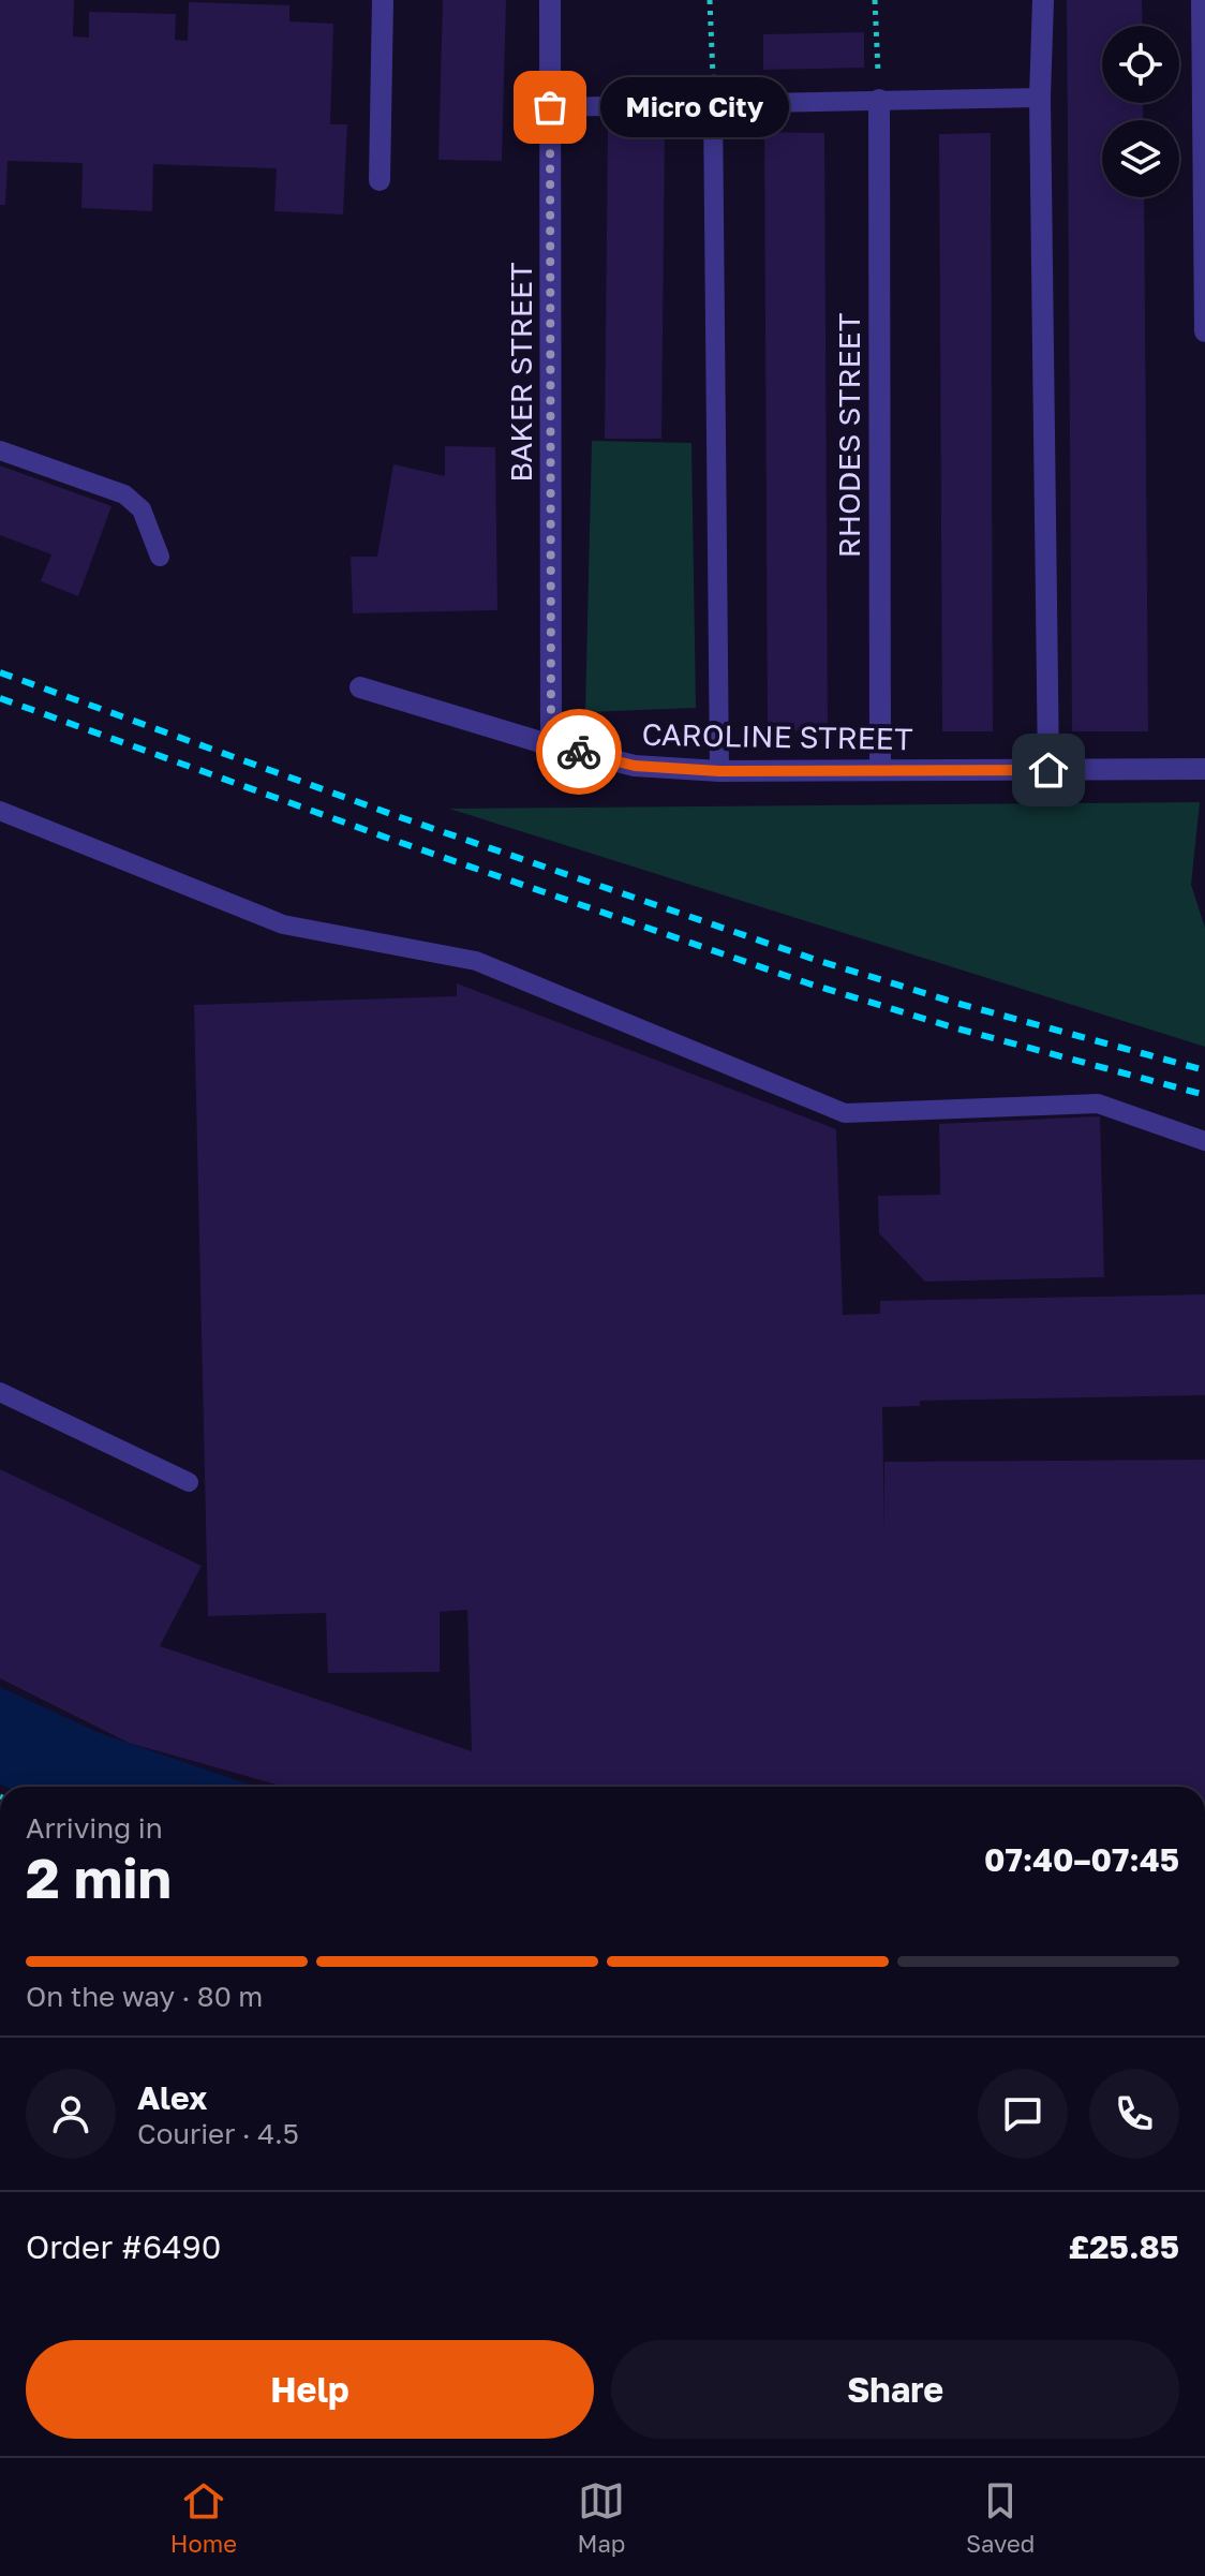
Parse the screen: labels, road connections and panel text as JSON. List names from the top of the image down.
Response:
{
  "streets": {
    "street": ["BAKER STREET", "RHODES STREET", "CAROLINE STREET"]
  },
  "crossings": [
    ["BAKER STREET", "CAROLINE STREET"],
    ["RHODES STREET", "CAROLINE STREET"]
  ],
  "places": ["Micro City"],
  "page": {
    "bubble": "Micro City",
    "heading": ["2 min", "Arriving in", "07:40–07:45"],
    "panel": [
      "Alex",
      "Courier · 4.5",
      "Order #6490",
      "£25.85"
    ],
    "bar": "On the way · 80 m",
    "buttons": ["Help", "Share"],
    "tabs": ["Home", "Map", "Saved"]
  }
}
